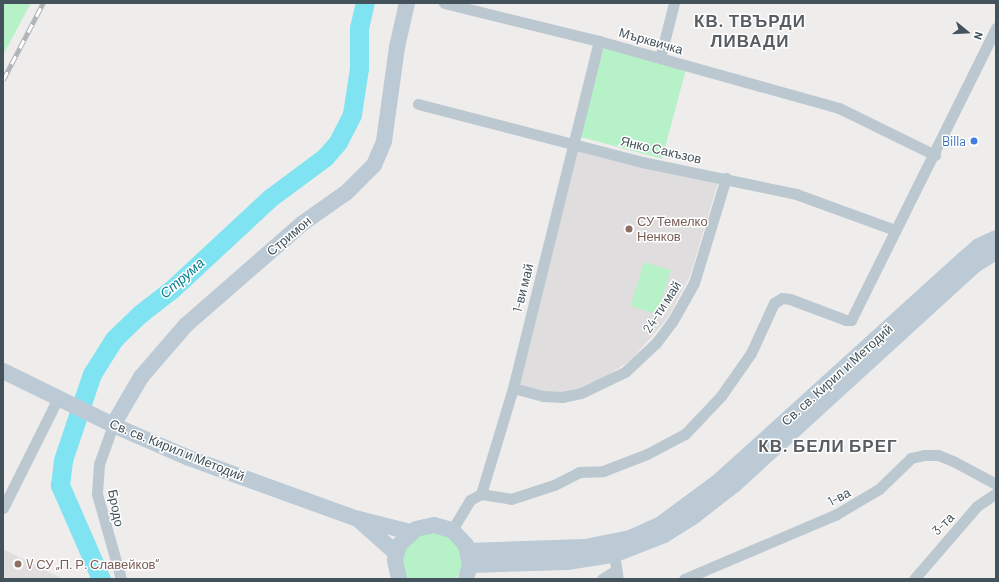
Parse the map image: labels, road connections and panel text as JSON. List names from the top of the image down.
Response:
{
  "streets": {
    "main road": ["Стримон", "Св. св. Кирил и Методий"],
    "street": [
      "Мърквичка",
      "Янко Сакъзов",
      "1-ви май",
      "24-ти май",
      "1-ва",
      "Бродо",
      "3-та"
    ]
  },
  "crossings": [
    ["Мърквичка", "1-ви май"],
    ["Янко Сакъзов", "1-ви май"],
    ["Янко Сакъзов", "24-ти май"],
    ["Стримон", "Св. св. Кирил и Методий"],
    ["Стримон", "Бродо"],
    ["1-ви май", "24-ти май"]
  ],
  "districts": ["КВ. ТВЪРДИ ЛИВАДИ", "КВ. БЕЛИ БРЕГ"],
  "water": ["Струма"],
  "places": ["Billa", "СУ Темелко Ненков", "V СУ „П. Р. Славейков“"],
  "north": "right"
}
